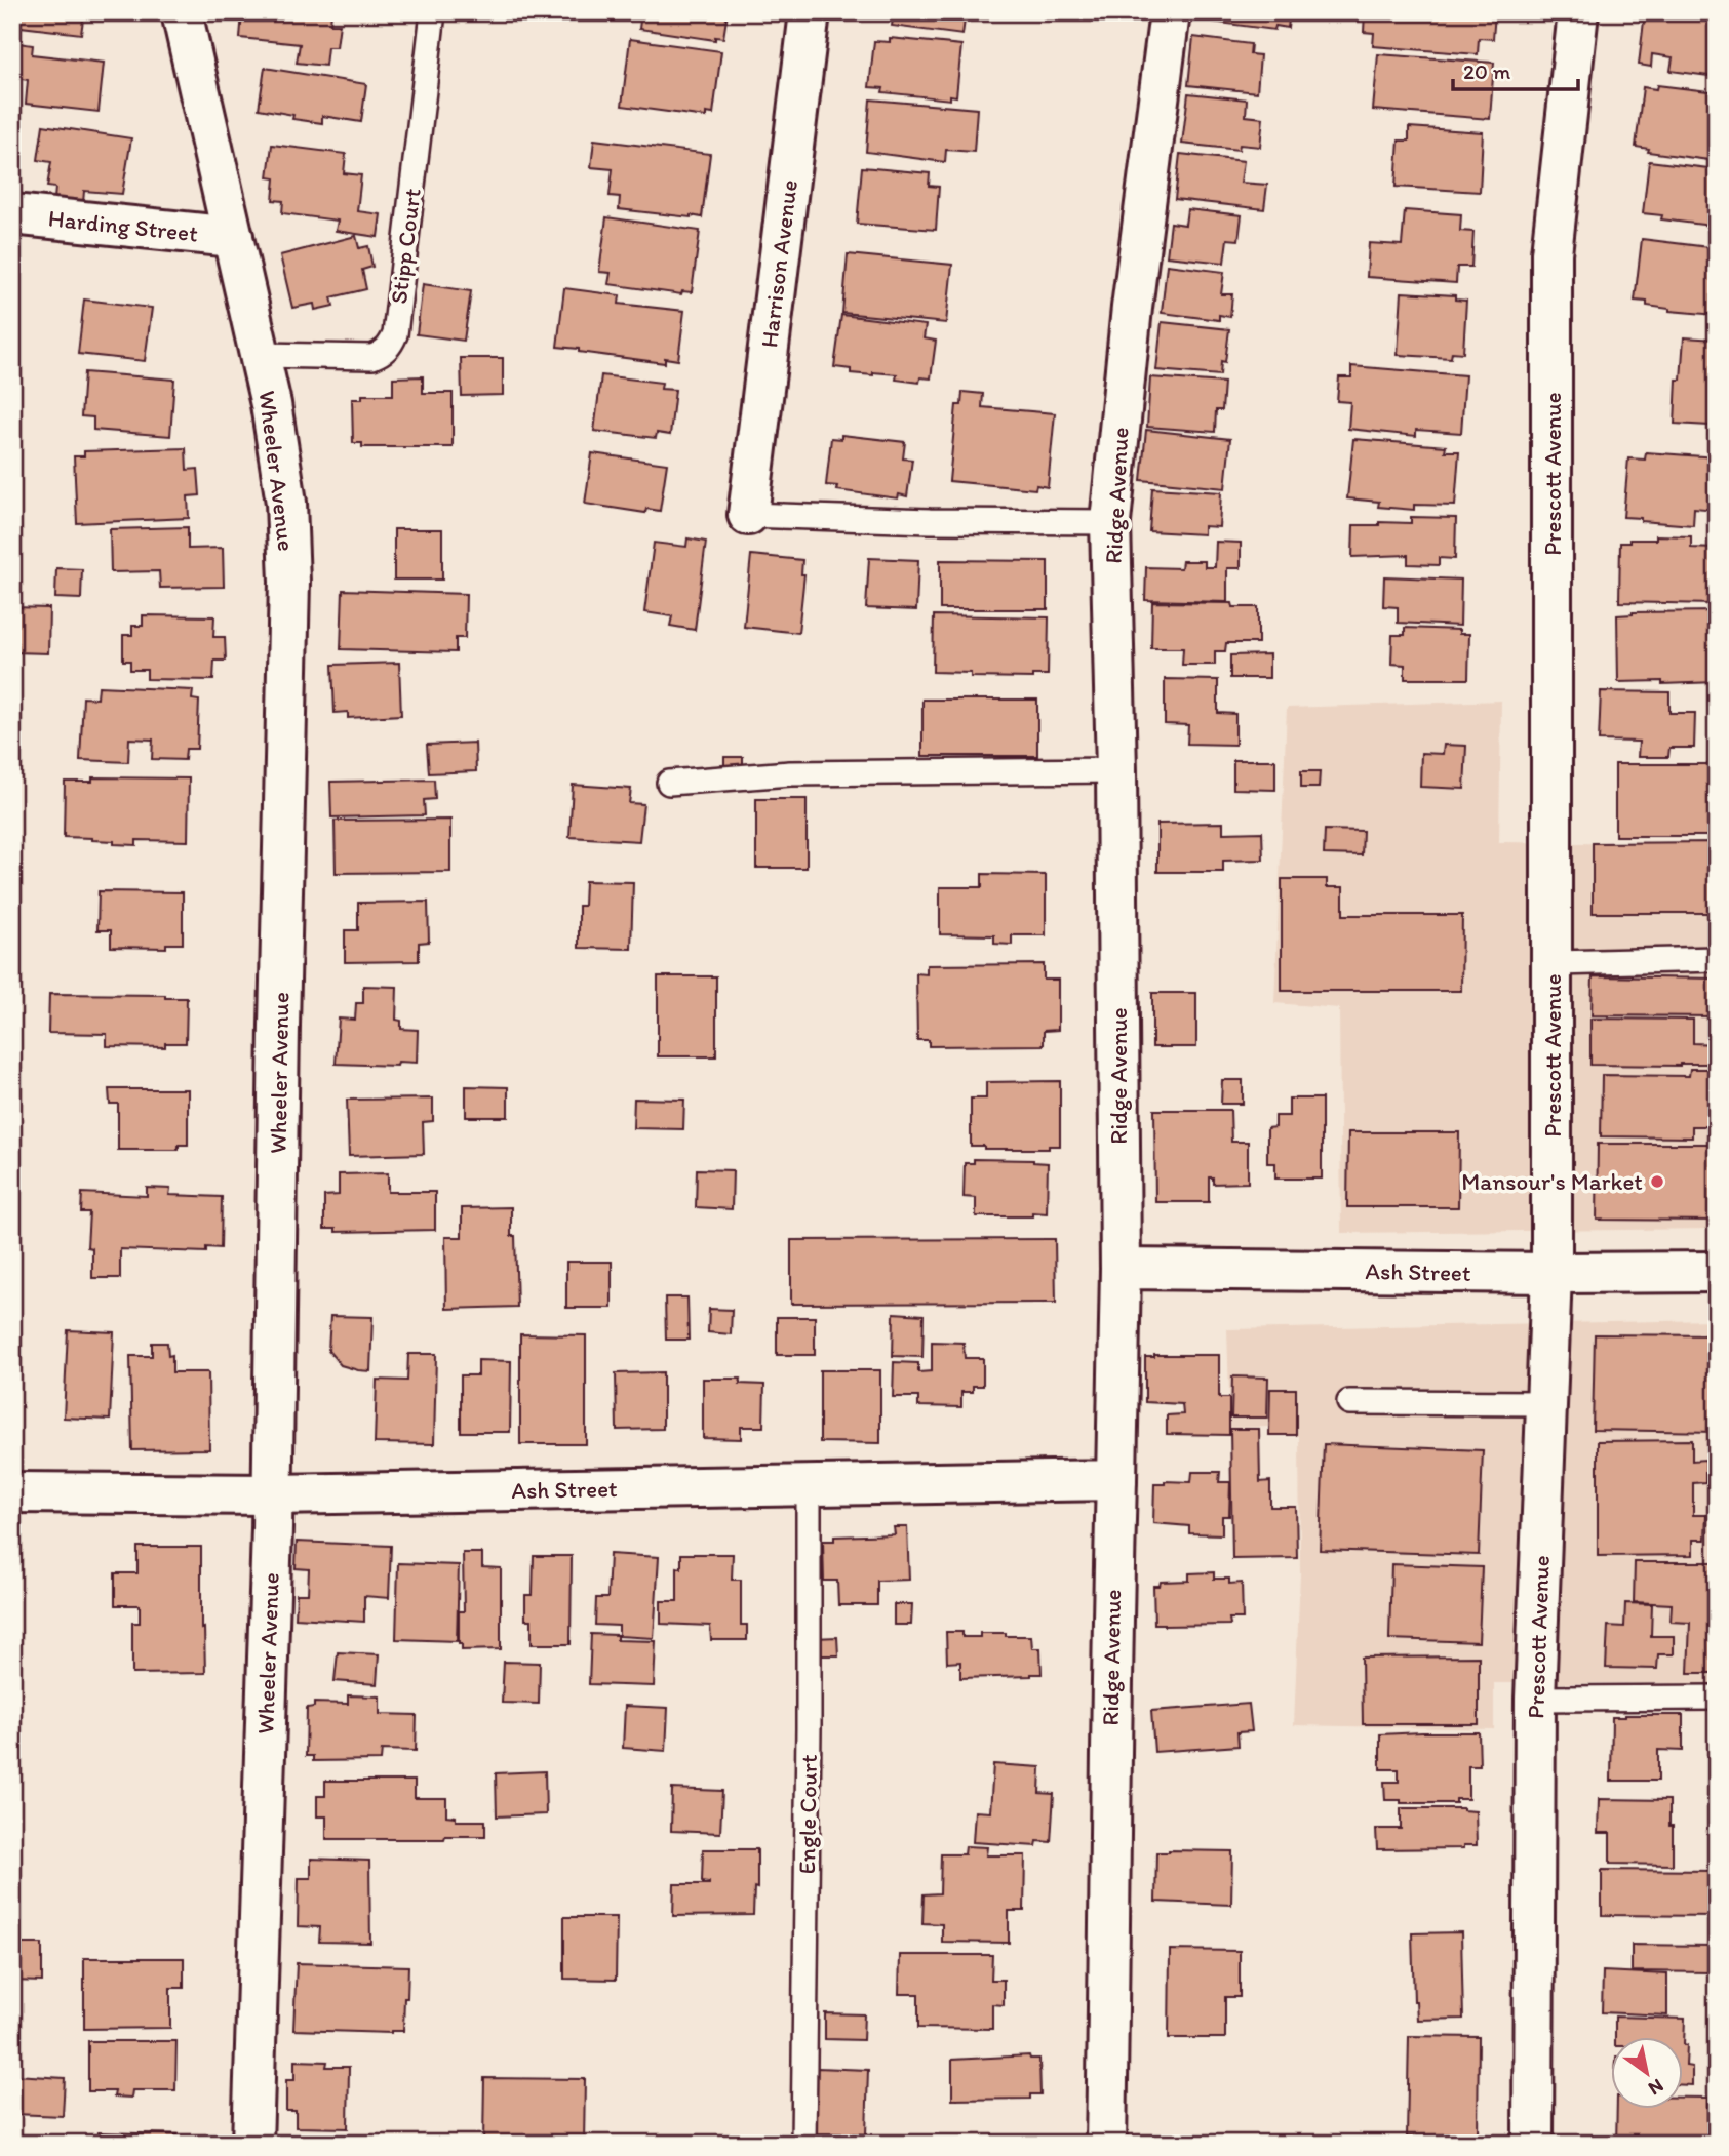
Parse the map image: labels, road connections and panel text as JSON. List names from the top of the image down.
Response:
{
  "streets": {
    "street": [
      "Harding Street",
      "Harrison Avenue",
      "Wheeler Avenue",
      "Prescott Avenue",
      "Ridge Avenue",
      "Ash Street"
    ],
    "lane": ["Stipp Court", "Engle Court"]
  },
  "crossings": [
    ["Harding Street", "Wheeler Avenue"],
    ["Stipp Court", "Wheeler Avenue"],
    ["Wheeler Avenue", "Ash Street"],
    ["Prescott Avenue", "Ash Street"],
    ["Ridge Avenue", "Ash Street"],
    ["Ash Street", "Engle Court"]
  ],
  "places": ["Mansour's Market"],
  "scale_bar": "20 m",
  "north": "bottom right"
}
